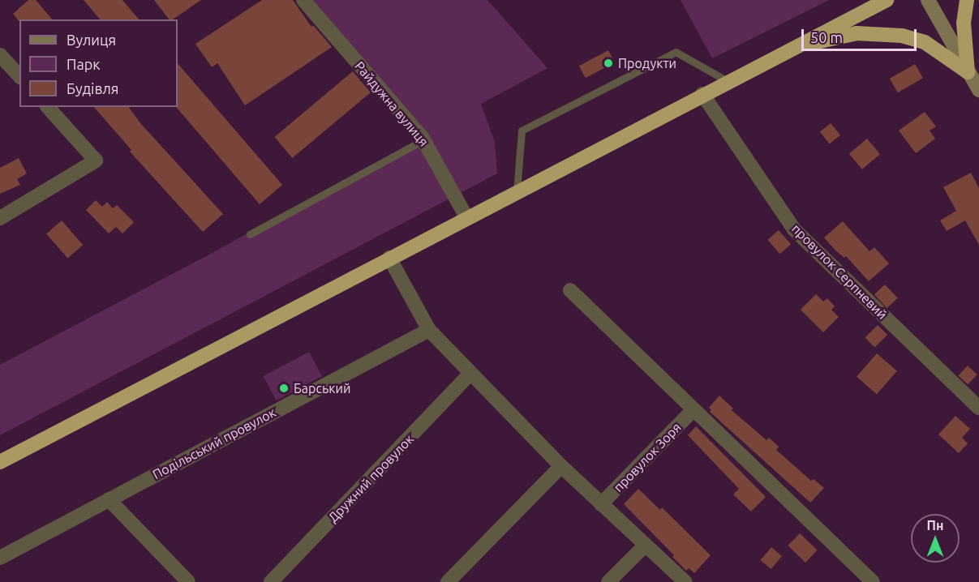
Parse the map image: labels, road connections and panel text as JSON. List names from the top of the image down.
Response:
{
  "streets": {
    "street": [
      "Райдужна вулиця",
      "провулок Серпневий",
      "Подільський провулок",
      "провулок Зоря",
      "Дружний провулок"
    ]
  },
  "places": ["Продукти", "Барський"],
  "legend": ["Вулиця", "Парк", "Будівля"],
  "scale_bar": "50 m",
  "north": "top"
}
